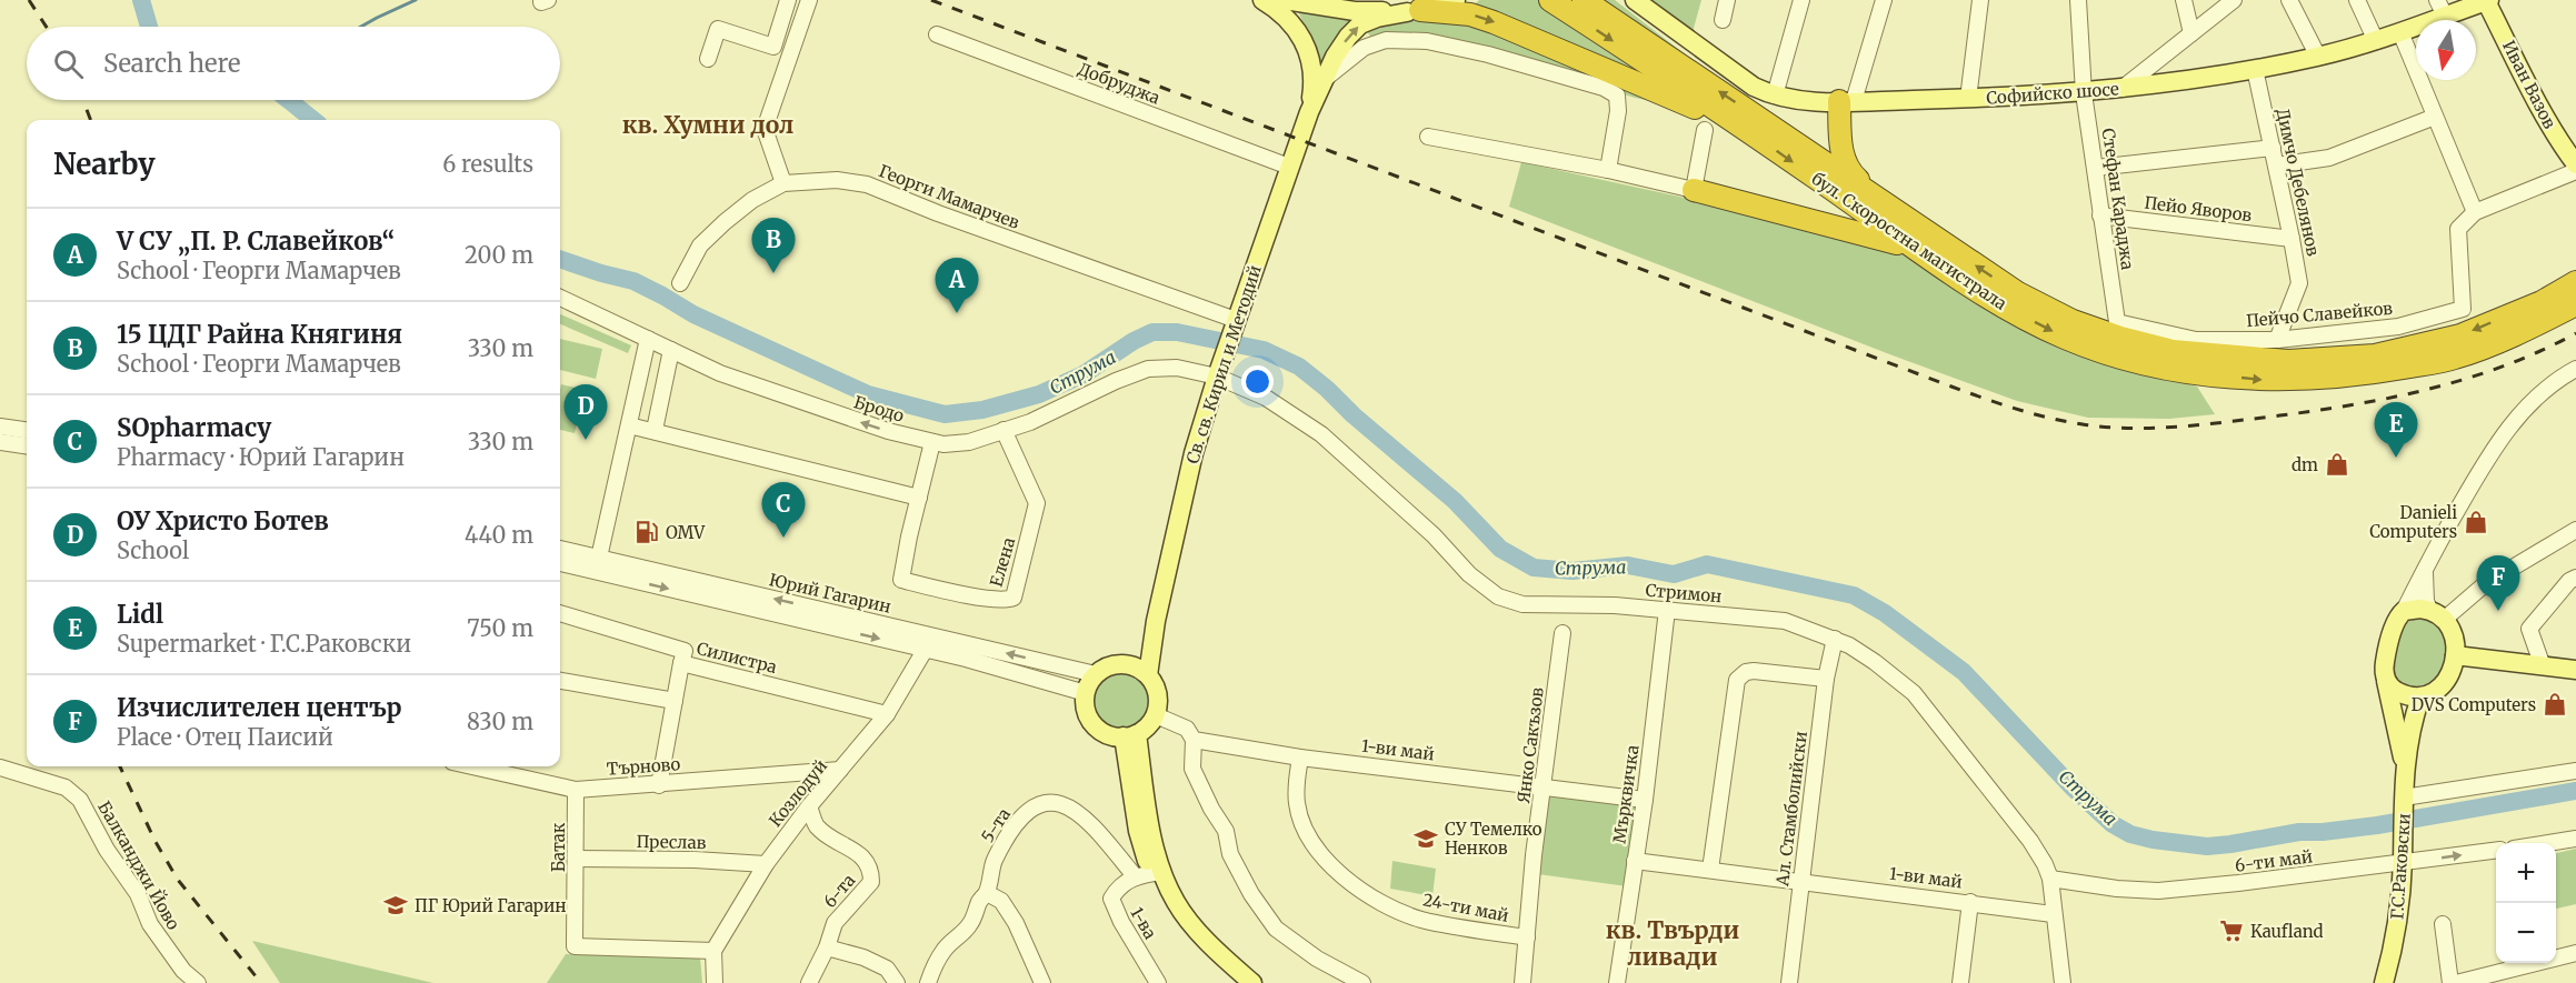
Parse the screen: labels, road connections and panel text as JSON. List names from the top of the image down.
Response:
{
  "streets": {
    "highway": ["бул. Скоростна магистрала"],
    "main road": [
      "Иван Вазов",
      "Софийско шосе",
      "Св. св. Кирил и Методий",
      "Г.С.Раковски"
    ],
    "street": [
      "Добруджа",
      "Димчо Дебелянов",
      "Георги Мамарчев",
      "Стефан Караджа",
      "Пейо Яворов",
      "Пейчо Славейков",
      "Бродо",
      "Елена",
      "Юрий Гагарин",
      "Стримон",
      "Силистра",
      "Янко Сакъзов",
      "1-ви май",
      "Търново",
      "Козлодуй",
      "Мърквичка",
      "Ал. Стамболийски",
      "5-та",
      "Преслав",
      "Батак",
      "6-ти май",
      "Балканджи Йово",
      "6-та",
      "24-ти май",
      "1-ва"
    ]
  },
  "crossings": [
    ["Добруджа", "Св. св. Кирил и Методий"],
    ["Иван Вазов", "Софийско шосе"],
    ["Софийско шосе", "Димчо Дебелянов"],
    ["Софийско шосе", "Стефан Караджа"],
    ["Димчо Дебелянов", "Пейо Яворов"],
    ["Димчо Дебелянов", "Пейчо Славейков"],
    ["Георги Мамарчев", "Св. св. Кирил и Методий"],
    ["Стефан Караджа", "Пейо Яворов"],
    ["Стефан Караджа", "Пейчо Славейков"],
    ["Св. св. Кирил и Методий", "Бродо"],
    ["Св. св. Кирил и Методий", "Юрий Гагарин"],
    ["Св. св. Кирил и Методий", "Стримон"],
    ["Св. св. Кирил и Методий", "1-ви май"],
    ["Бродо", "Елена"],
    ["Бродо", "Стримон"],
    ["Юрий Гагарин", "1-ви май"],
    ["Юрий Гагарин", "Козлодуй"],
    ["Стримон", "Мърквичка"],
    ["Стримон", "Ал. Стамболийски"],
    ["Стримон", "6-ти май"],
    ["Силистра", "Козлодуй"],
    ["Янко Сакъзов", "1-ви май"],
    ["Янко Сакъзов", "24-ти май"],
    ["1-ви май", "Мърквичка"],
    ["1-ви май", "Ал. Стамболийски"],
    ["1-ви май", "24-ти май"],
    ["Търново", "Козлодуй"],
    ["Търново", "Батак"],
    ["Козлодуй", "Преслав"],
    ["Козлодуй", "Батак"],
    ["Козлодуй", "6-та"],
    ["5-та", "1-ва"],
    ["Преслав", "Батак"],
    ["6-ти май", "Г.С.Раковски"]
  ],
  "districts": ["кв. Хумни дол", "кв. Твърди ливади"],
  "water": ["Струма"],
  "places": {
    "shop": ["dm", "Danieli Computers", "DVS Computers"],
    "fuel station": ["OMV"],
    "school or university": ["СУ Темелко Ненков", "ПГ Юрий Гагарин"],
    "supermarket": ["Kaufland"]
  },
  "north": "bottom",
  "page": {
    "search": "Search here",
    "heading": ["Nearby", "6 results"],
    "list": [
      {
        "mark": "A",
        "name": "V СУ „П. Р. Славейков“",
        "note": "School · Георги Мамарчев",
        "value": "200 m"
      },
      {
        "mark": "B",
        "name": "15 ЦДГ Райна Княгиня",
        "note": "School · Георги Мамарчев",
        "value": "330 m"
      },
      {
        "mark": "C",
        "name": "SOpharmacy",
        "note": "Pharmacy · Юрий Гагарин",
        "value": "330 m"
      },
      {
        "mark": "D",
        "name": "ОУ Христо Ботев",
        "note": "School",
        "value": "440 m"
      },
      {
        "mark": "E",
        "name": "Lidl",
        "note": "Supermarket · Г.С.Раковски",
        "value": "750 m"
      },
      {
        "mark": "F",
        "name": "Изчислителен център",
        "note": "Place · Отец Паисий",
        "value": "830 m"
      }
    ],
    "pins": [
      "B",
      "A",
      "D",
      "E",
      "C",
      "F"
    ],
    "map_buttons": ["+", "−"]
  }
}
